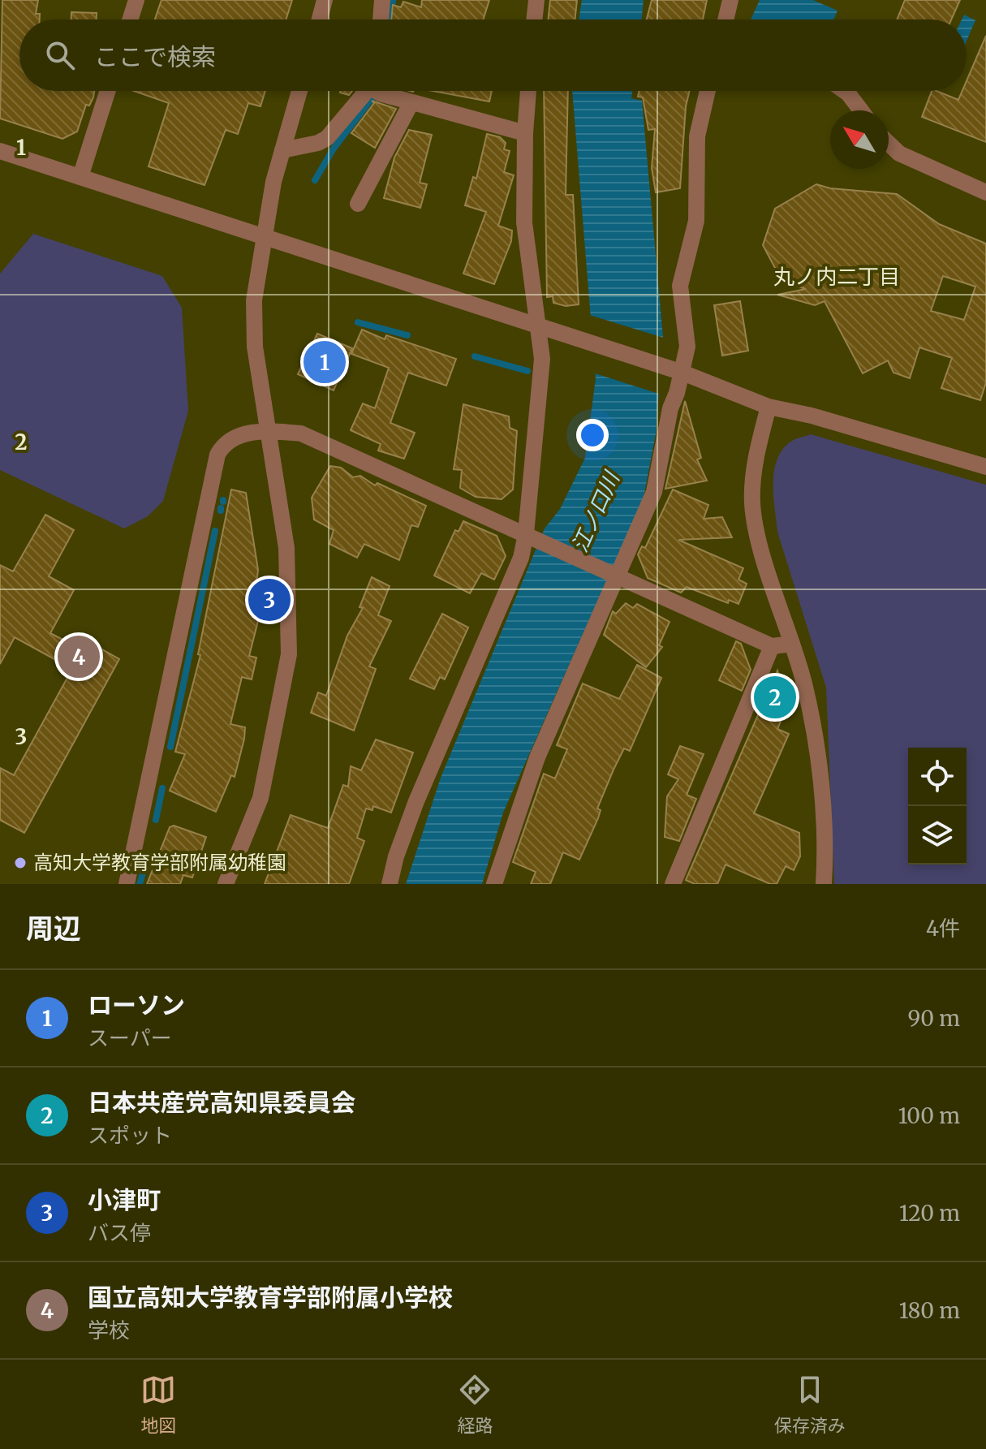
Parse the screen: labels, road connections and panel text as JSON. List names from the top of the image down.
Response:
{
  "districts": ["丸ノ内二丁目"],
  "water": ["江ノ口川"],
  "places": ["高知大学教育学部附属幼稚園"],
  "north": "top left",
  "page": {
    "search": "ここで検索",
    "pins": [
      "1",
      "3",
      "4",
      "2"
    ],
    "heading": ["周辺", "4件"],
    "list": [
      {
        "mark": "1",
        "name": "ローソン",
        "note": "スーパー",
        "value": "90 m"
      },
      {
        "mark": "2",
        "name": "日本共産党高知県委員会",
        "note": "スポット",
        "value": "100 m"
      },
      {
        "mark": "3",
        "name": "小津町",
        "note": "バス停",
        "value": "120 m"
      },
      {
        "mark": "4",
        "name": "国立高知大学教育学部附属小学校",
        "note": "学校",
        "value": "180 m"
      }
    ],
    "nav": ["地図", "経路", "保存済み"]
  },
  "grid": {
    "rows": ["1", "2", "3"]
  }
}
